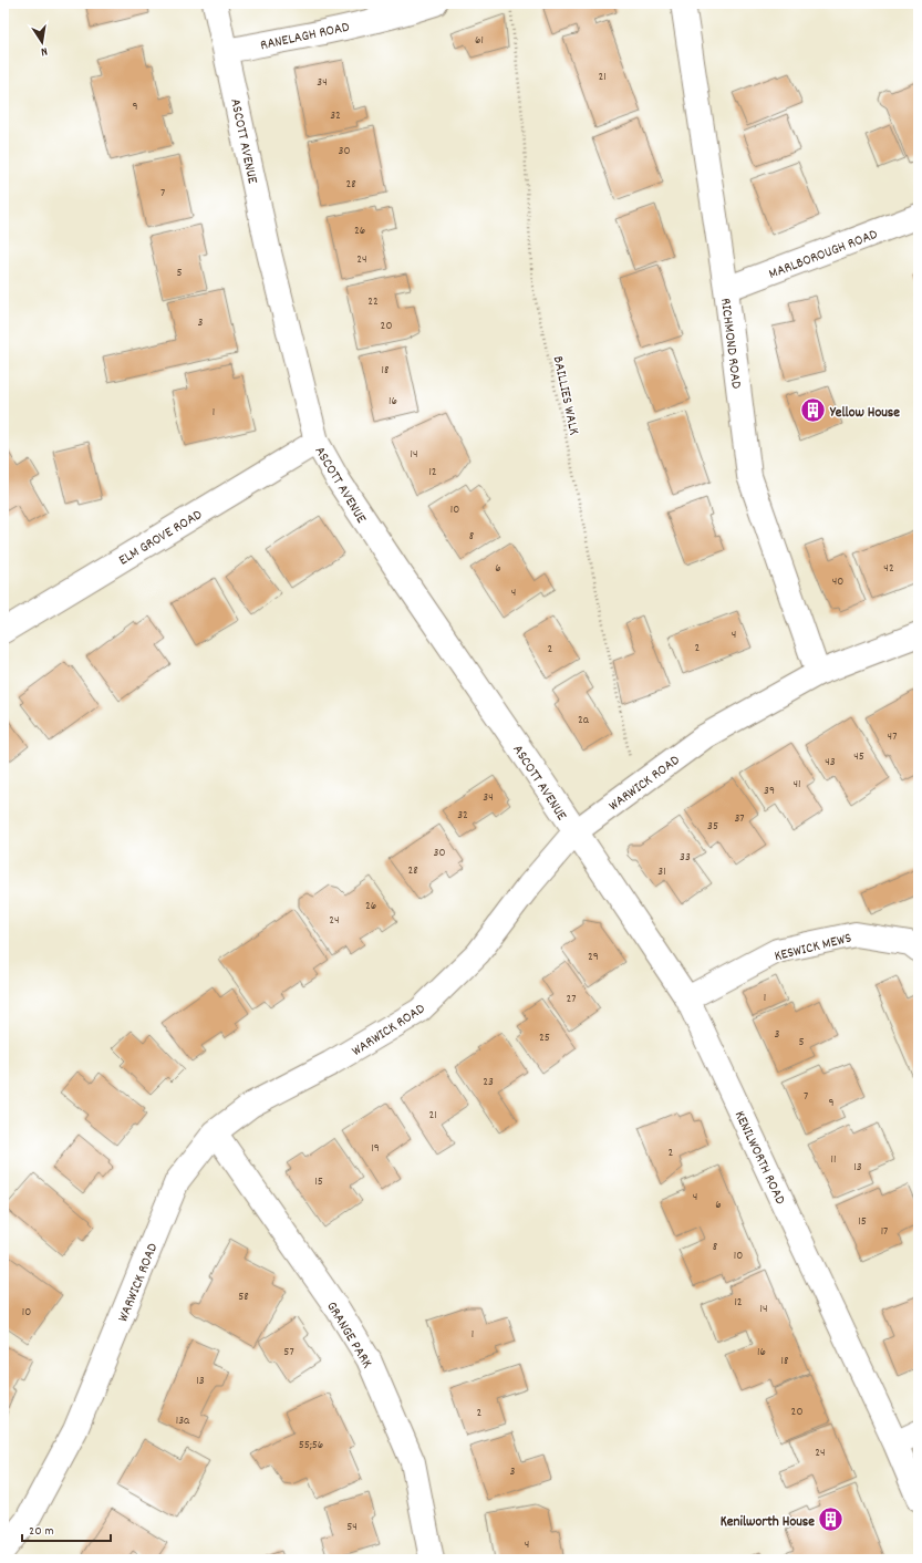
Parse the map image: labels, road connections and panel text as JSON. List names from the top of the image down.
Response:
{
  "streets": {
    "street": [
      "RANELAGH ROAD",
      "ASCOTT AVENUE",
      "MARLBOROUGH ROAD",
      "RICHMOND ROAD",
      "ELM GROVE ROAD",
      "WARWICK ROAD",
      "KESWICK MEWS",
      "KENILWORTH ROAD",
      "GRANGE PARK"
    ],
    "path": ["BAILLIES WALK"]
  },
  "crossings": [
    ["RANELAGH ROAD", "ASCOTT AVENUE"],
    ["ASCOTT AVENUE", "ELM GROVE ROAD"],
    ["ASCOTT AVENUE", "WARWICK ROAD"],
    ["ASCOTT AVENUE", "KENILWORTH ROAD"],
    ["MARLBOROUGH ROAD", "RICHMOND ROAD"],
    ["RICHMOND ROAD", "WARWICK ROAD"],
    ["BAILLIES WALK", "WARWICK ROAD"],
    ["WARWICK ROAD", "KENILWORTH ROAD"],
    ["WARWICK ROAD", "GRANGE PARK"],
    ["KESWICK MEWS", "KENILWORTH ROAD"]
  ],
  "places": {
    "building": ["Yellow House", "Kenilworth House"]
  },
  "house_numbers": [
    "61",
    "21",
    "34",
    "9",
    "32",
    "30",
    "28",
    "7",
    "26",
    "24",
    "5",
    "22",
    "3",
    "20",
    "18",
    "16",
    "1",
    "14",
    "12",
    "10",
    "8",
    "6",
    "42",
    "40",
    "4",
    "4",
    "2",
    "2",
    "2a",
    "47",
    "45",
    "43",
    "41",
    "39",
    "34",
    "32",
    "37",
    "35",
    "30",
    "33",
    "28",
    "31",
    "26",
    "24",
    "29",
    "1",
    "27",
    "3",
    "25",
    "5",
    "23",
    "7",
    "9",
    "21",
    "19",
    "2",
    "11",
    "13",
    "15",
    "4",
    "6",
    "15",
    "17",
    "8",
    "10",
    "58",
    "12",
    "14",
    "10",
    "1",
    "57",
    "16",
    "18",
    "13",
    "20",
    "2",
    "13a",
    "55;56",
    "24",
    "3",
    "54",
    "4"
  ],
  "scale_bar": "20 m",
  "north": "bottom"
}
